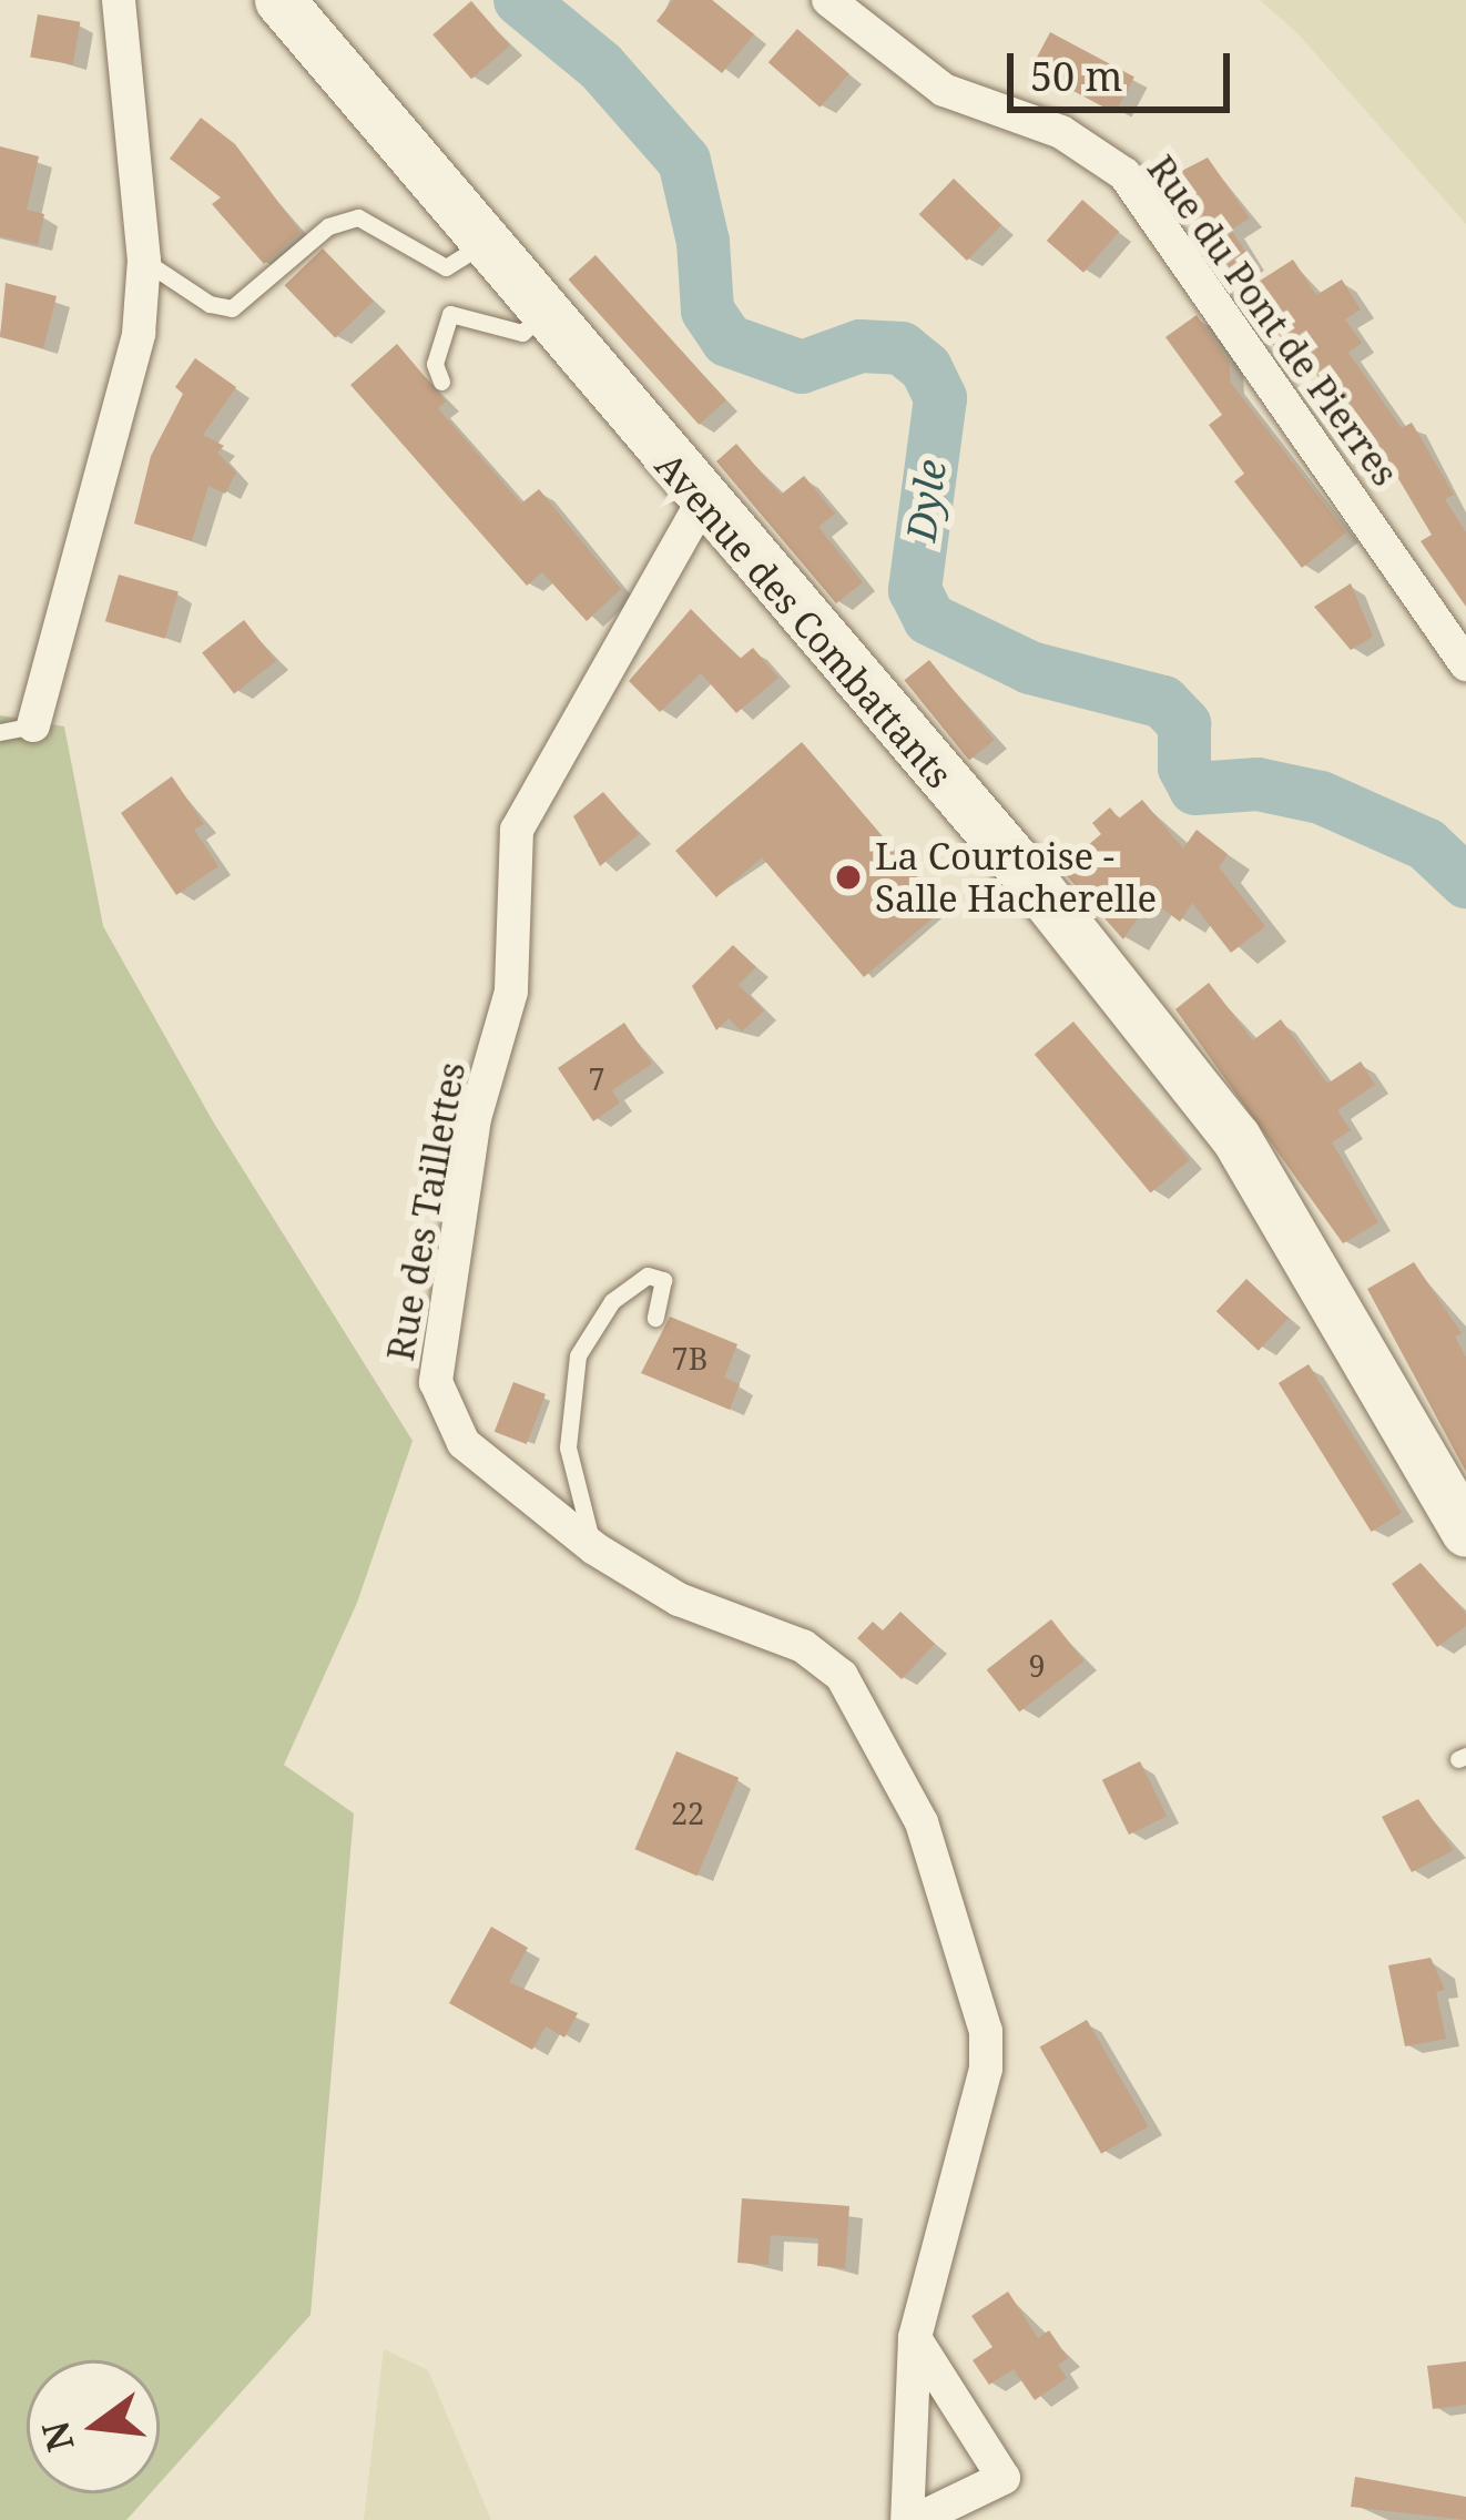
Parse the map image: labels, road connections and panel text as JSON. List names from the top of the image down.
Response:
{
  "streets": {
    "main road": ["Avenue des Combattants"],
    "street": ["Rue du Pont de Pierres", "Rue des Taillettes"]
  },
  "crossings": [
    ["Avenue des Combattants", "Rue des Taillettes"]
  ],
  "water": ["Dyle"],
  "places": ["La Courtoise - Salle Hacherelle"],
  "house_numbers": [
    "7",
    "7B",
    "9",
    "22"
  ],
  "scale_bar": "50 m",
  "north": "left"
}
